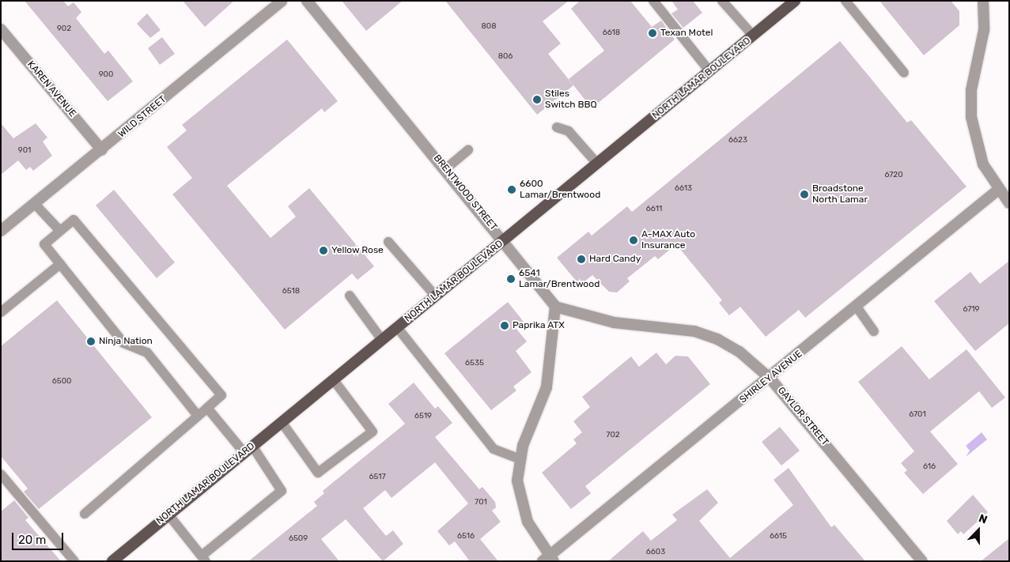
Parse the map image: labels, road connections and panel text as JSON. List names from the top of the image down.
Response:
{
  "streets": {
    "main road": ["NORTH LAMAR BOULEVARD"],
    "street": [
      "KAREN AVENUE",
      "WILD STREET",
      "BRENTWOOD STREET",
      "SHIRLEY AVENUE",
      "GAYLOR STREET"
    ]
  },
  "crossings": [
    ["NORTH LAMAR BOULEVARD", "BRENTWOOD STREET"],
    ["KAREN AVENUE", "WILD STREET"],
    ["BRENTWOOD STREET", "GAYLOR STREET"],
    ["SHIRLEY AVENUE", "GAYLOR STREET"]
  ],
  "places": [
    "Texan Motel",
    "Stiles Switch BBQ",
    "6600 Lamar/Brentwood",
    "Broadstone North Lamar",
    "A-MAX Auto Insurance",
    "Yellow Rose",
    "Hard Candy",
    "6541 Lamar/Brentwood",
    "Paprika ATX",
    "Ninja Nation"
  ],
  "house_numbers": [
    "808",
    "902",
    "6618",
    "806",
    "900",
    "6623",
    "901",
    "6720",
    "6613",
    "6611",
    "6518",
    "6719",
    "6535",
    "6500",
    "6701",
    "6519",
    "702",
    "616",
    "6517",
    "701",
    "6516",
    "6615",
    "6509",
    "6603"
  ],
  "scale_bar": "20 m",
  "north": "top"
}
